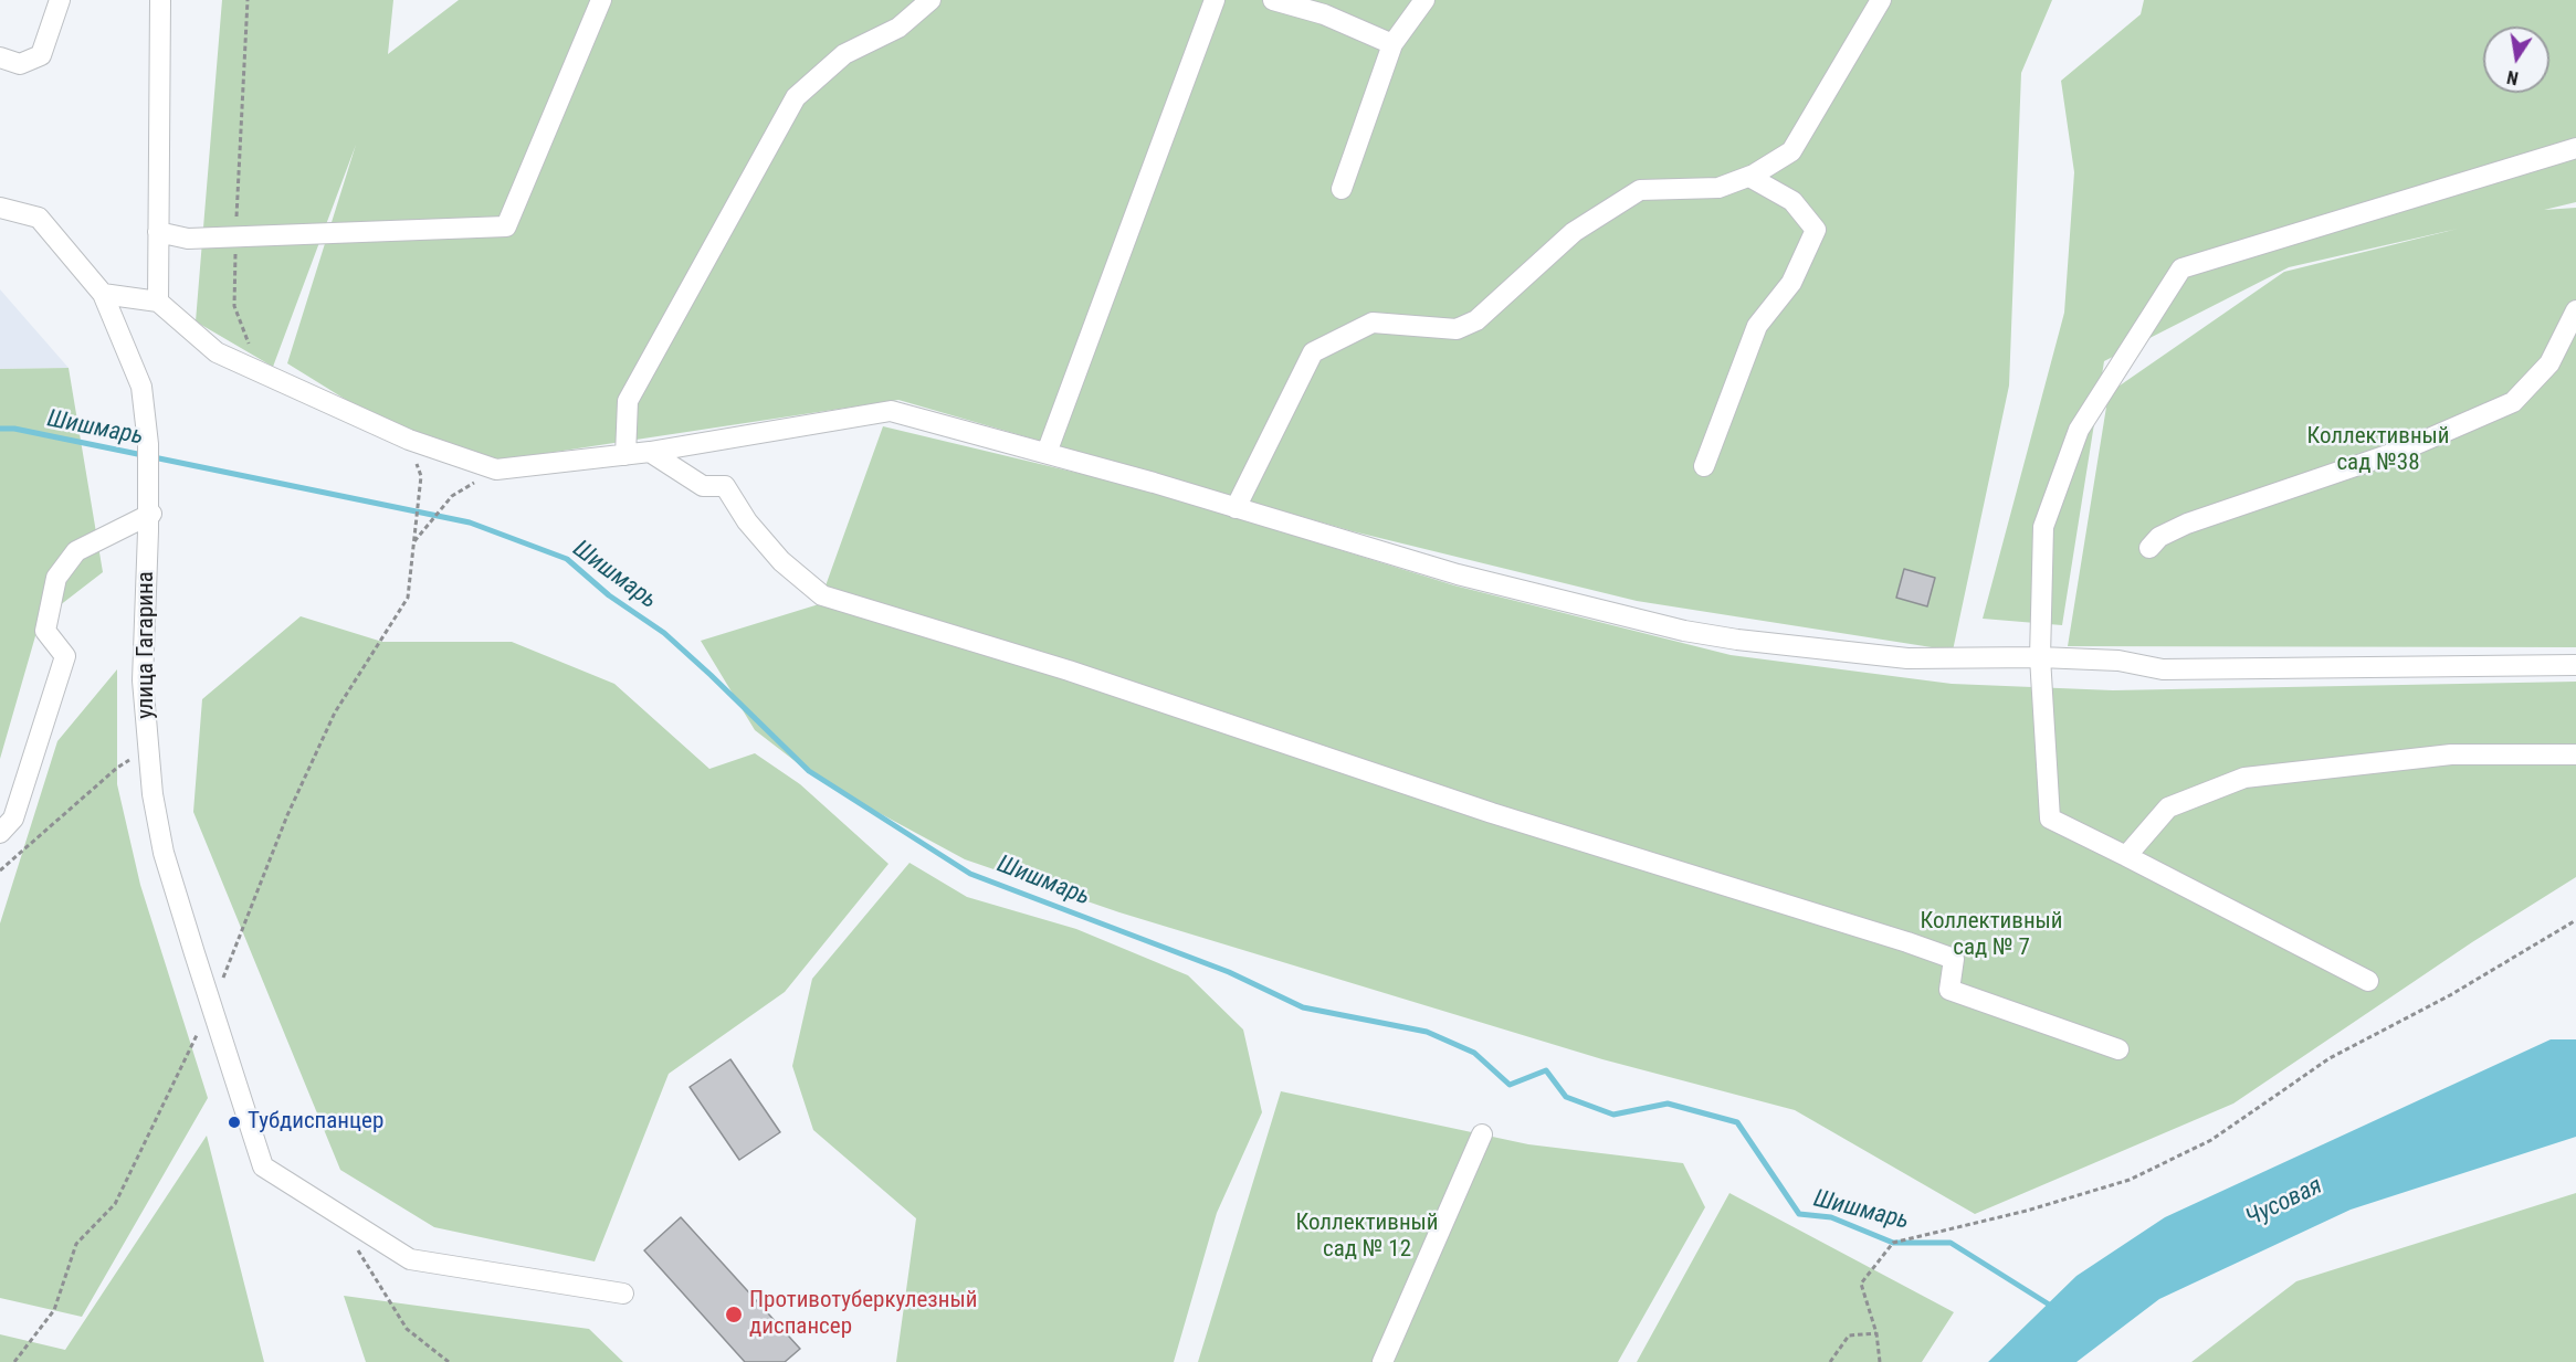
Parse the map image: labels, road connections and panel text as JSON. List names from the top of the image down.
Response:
{
  "streets": {
    "street": ["улица Гагарина"]
  },
  "water": ["Шишмарь", "Чусовая"],
  "parks": ["Коллективный сад №38", "Коллективный сад № 7", "Коллективный сад № 12"],
  "places": ["Тубдиспанцер", "Противотуберкулезный диспансер"],
  "north": "bottom"
}
